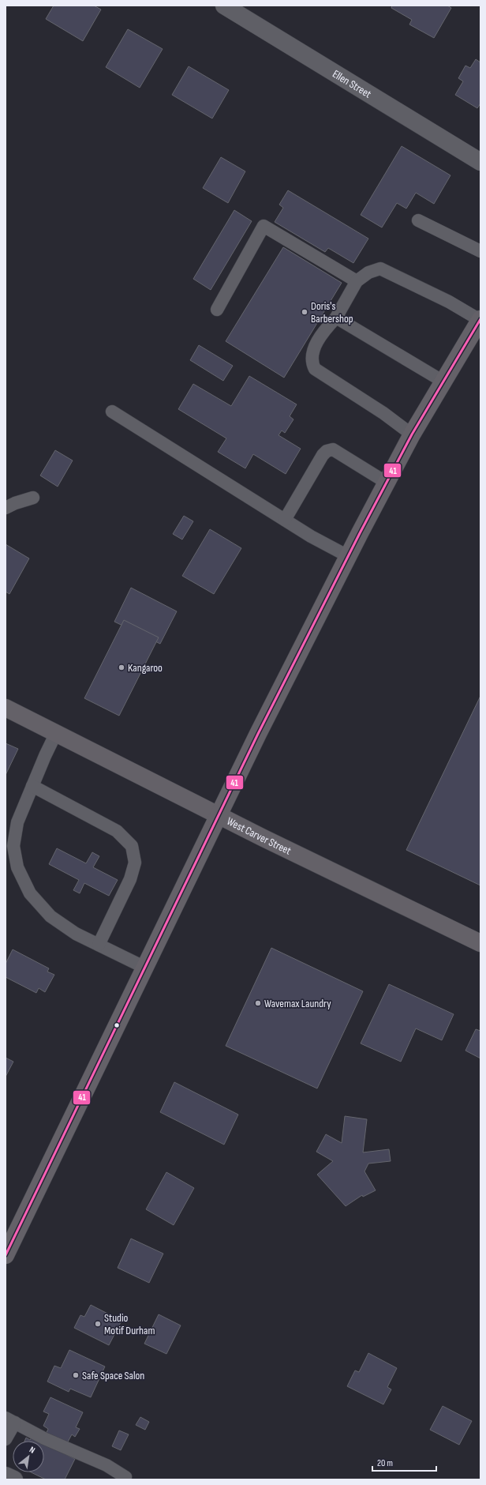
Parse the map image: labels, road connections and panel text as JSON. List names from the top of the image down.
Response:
{
  "streets": {
    "main road": ["West Carver Street"],
    "street": ["Ellen Street"]
  },
  "places": [
    "Doris's Barbershop",
    "Kangaroo",
    "Wavemax Laundry",
    "Studio Motif Durham",
    "Safe Space Salon"
  ],
  "lines": ["transit line 41"],
  "scale_bar": "20 m",
  "north": "top right"
}
